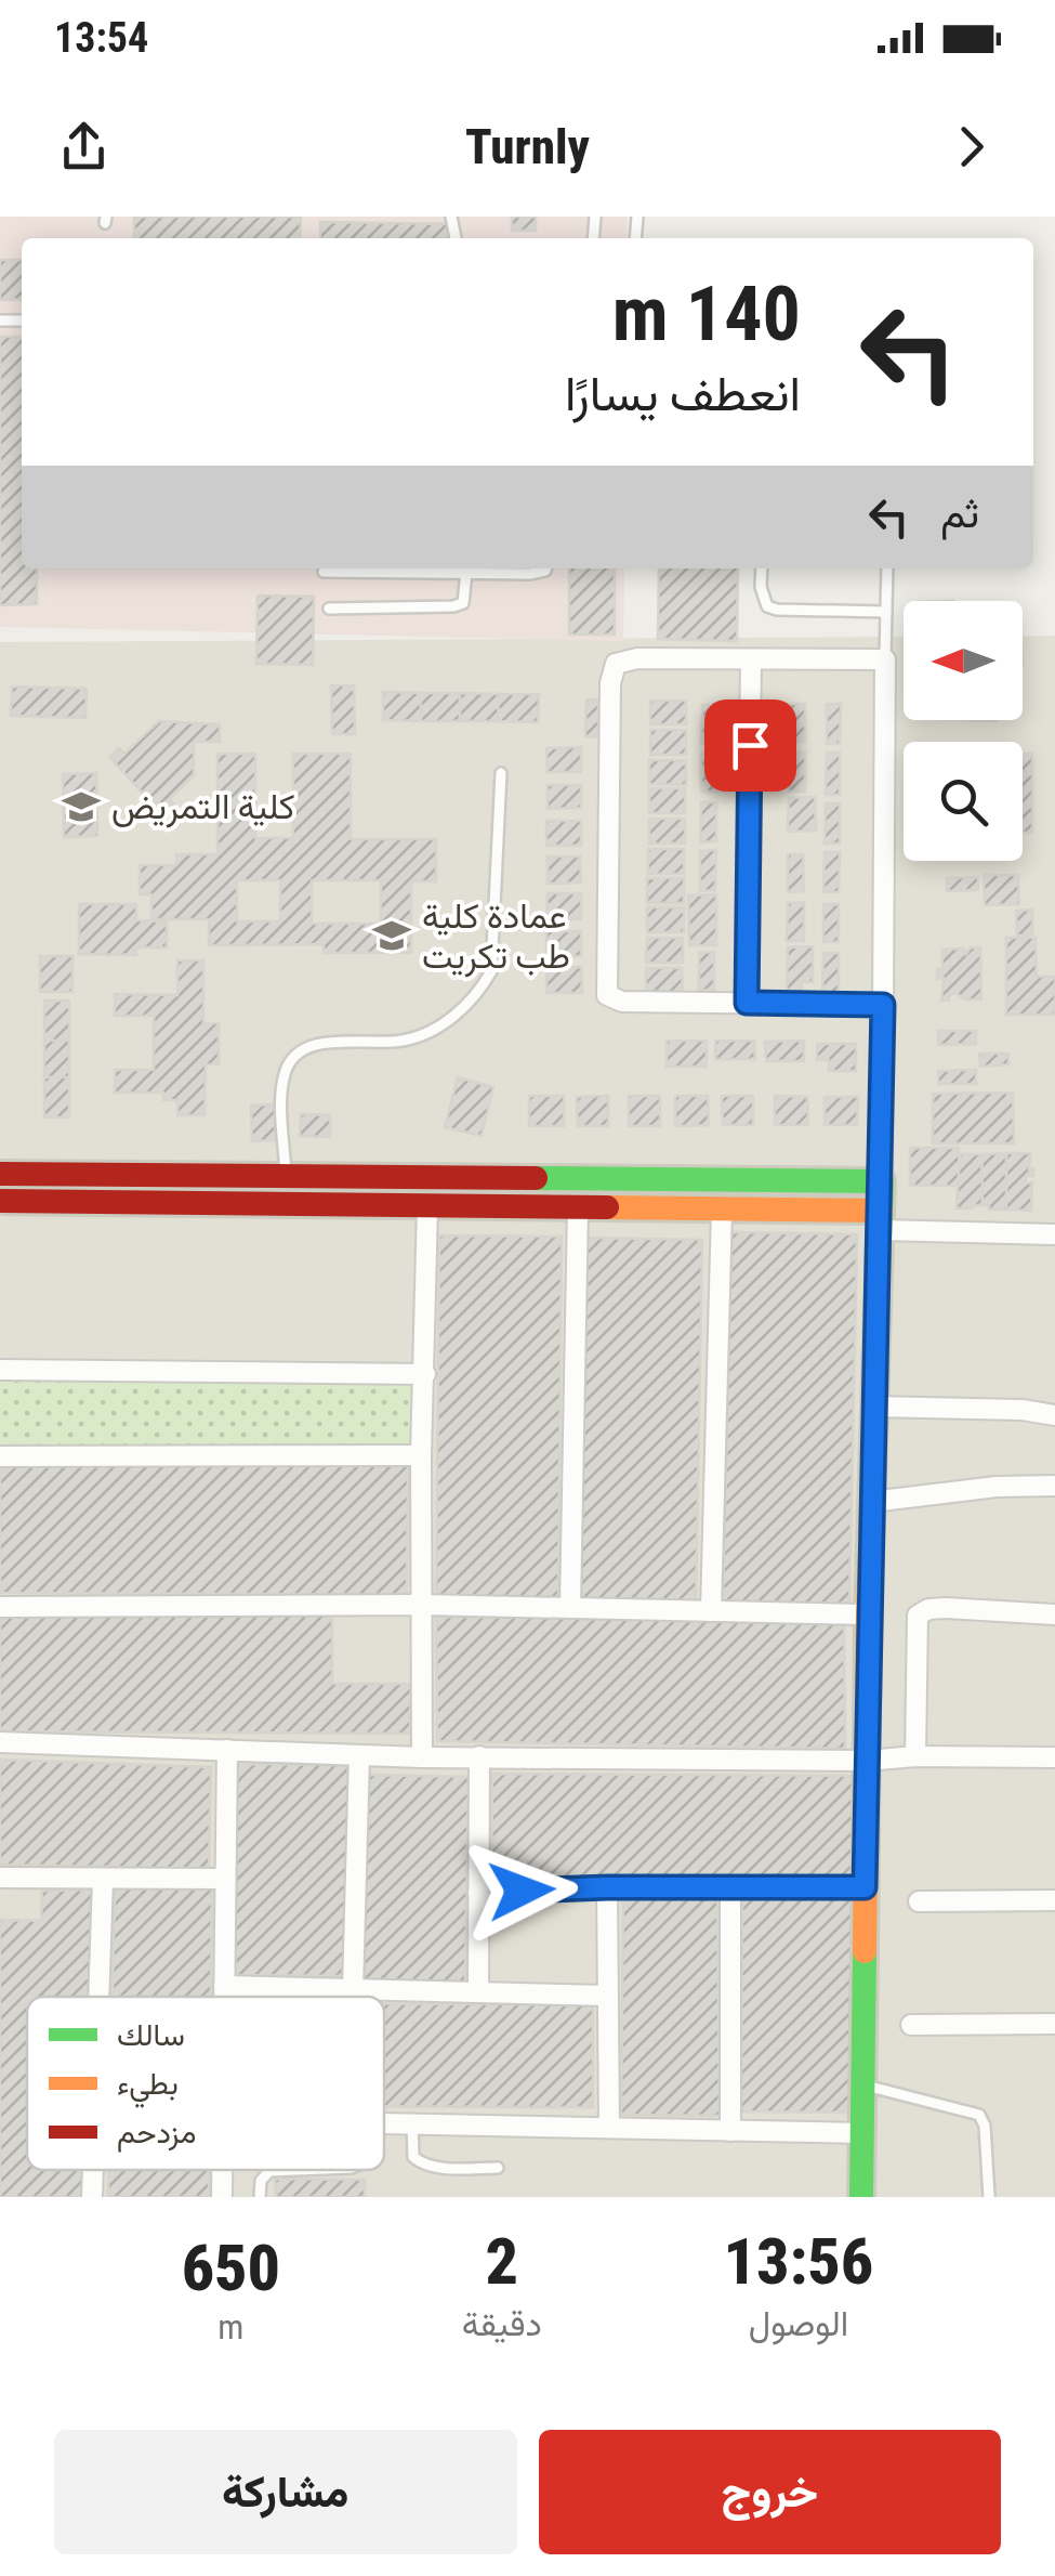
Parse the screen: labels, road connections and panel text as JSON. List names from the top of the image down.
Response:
{
  "places": {
    "school or university": ["كلية التمريض", "عمادة كلية طب تكريت"]
  },
  "legend": ["سالك", "بطيء", "مزدحم"],
  "north": "left",
  "page": {
    "status": "13:54",
    "header": "Turnly",
    "turn": ["140 m", "انعطف يسارًا"],
    "then": "ثم",
    "eta": [
      "13:56",
      "الوصول",
      "2",
      "دقيقة",
      "650",
      "m"
    ],
    "buttons": ["خروج", "مشاركة"]
  }
}
